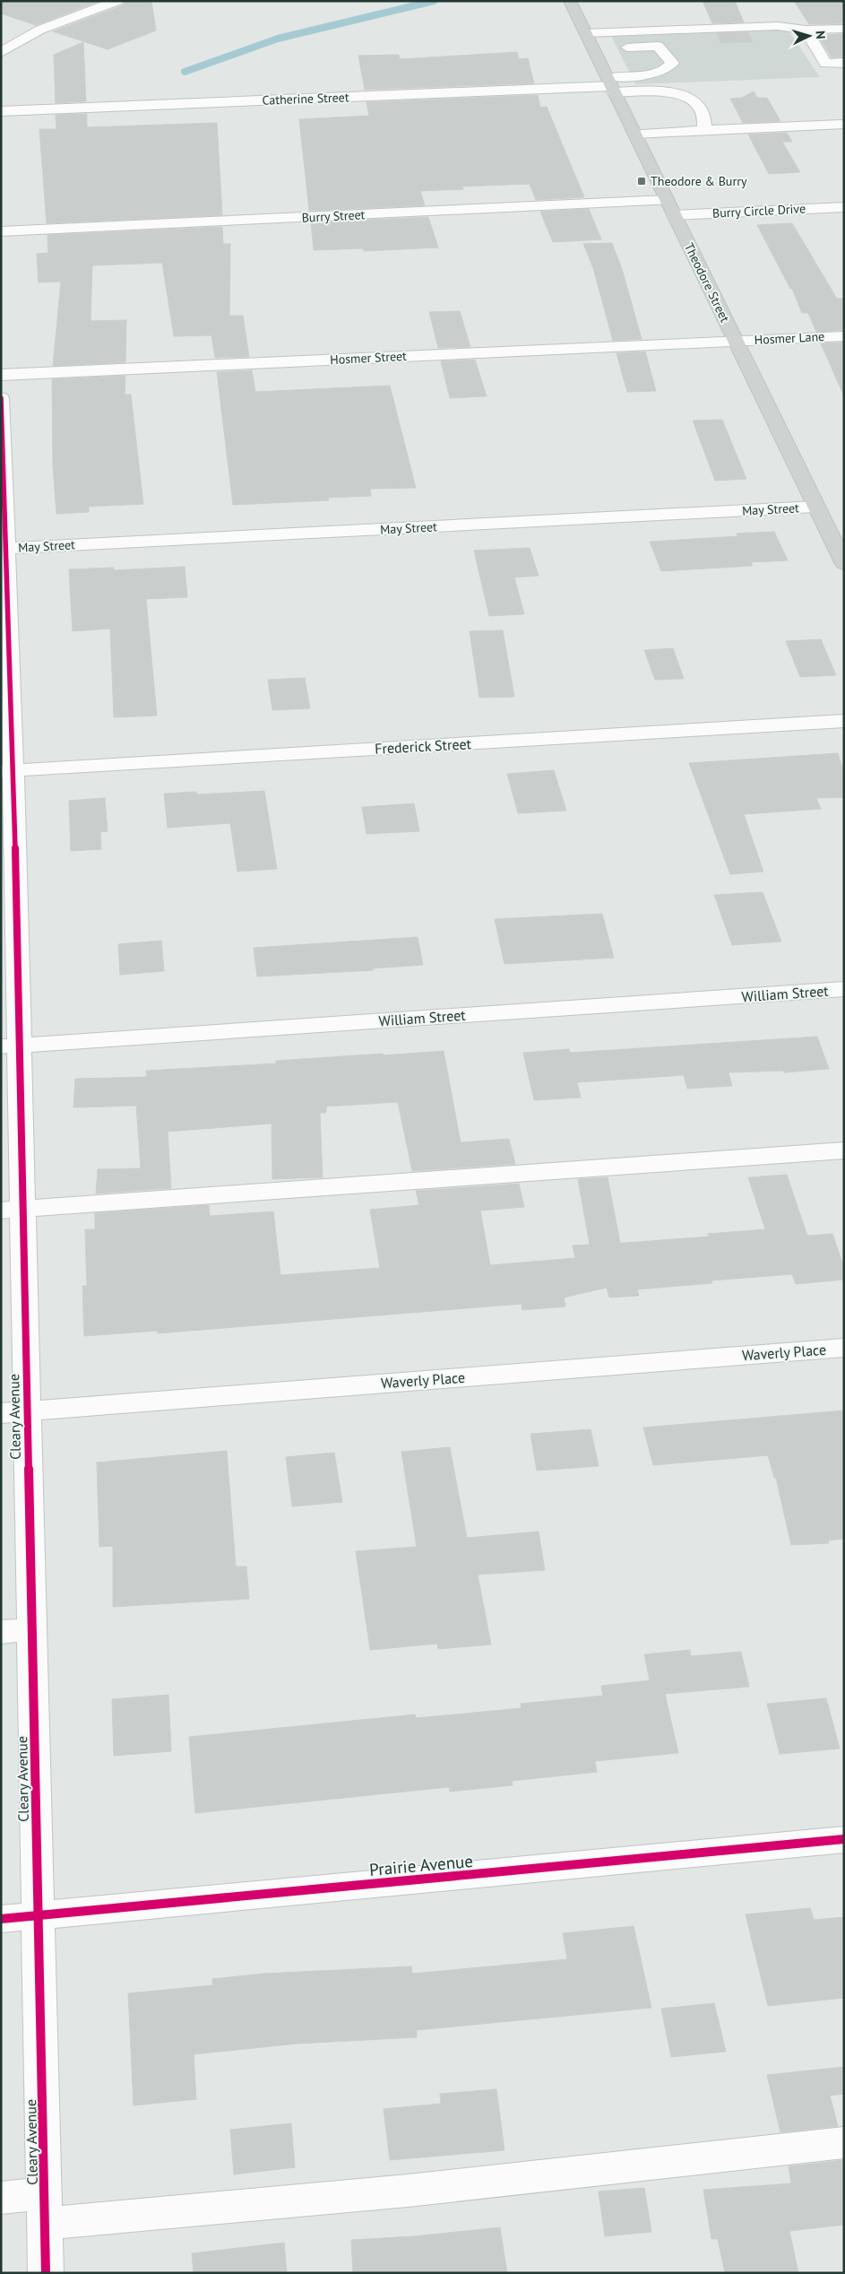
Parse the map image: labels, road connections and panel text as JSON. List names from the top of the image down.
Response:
{
  "streets": {
    "main road": ["Theodore Street"],
    "street": [
      "Catherine Street",
      "Burry Circle Drive",
      "Burry Street",
      "Hosmer Lane",
      "Hosmer Street",
      "May Street",
      "Frederick Street",
      "William Street",
      "Waverly Place",
      "Cleary Avenue",
      "Prairie Avenue"
    ]
  },
  "crossings": [
    ["Catherine Street", "Theodore Street"],
    ["Burry Circle Drive", "Theodore Street"],
    ["Burry Street", "Theodore Street"],
    ["Theodore Street", "Hosmer Lane"],
    ["Theodore Street", "Hosmer Street"],
    ["Theodore Street", "May Street"],
    ["Hosmer Lane", "Hosmer Street"],
    ["May Street", "Cleary Avenue"],
    ["Frederick Street", "Cleary Avenue"],
    ["William Street", "Cleary Avenue"],
    ["Waverly Place", "Cleary Avenue"],
    ["Cleary Avenue", "Prairie Avenue"]
  ],
  "places": {
    "transit": ["Theodore & Burry"]
  },
  "north": "right"
}
